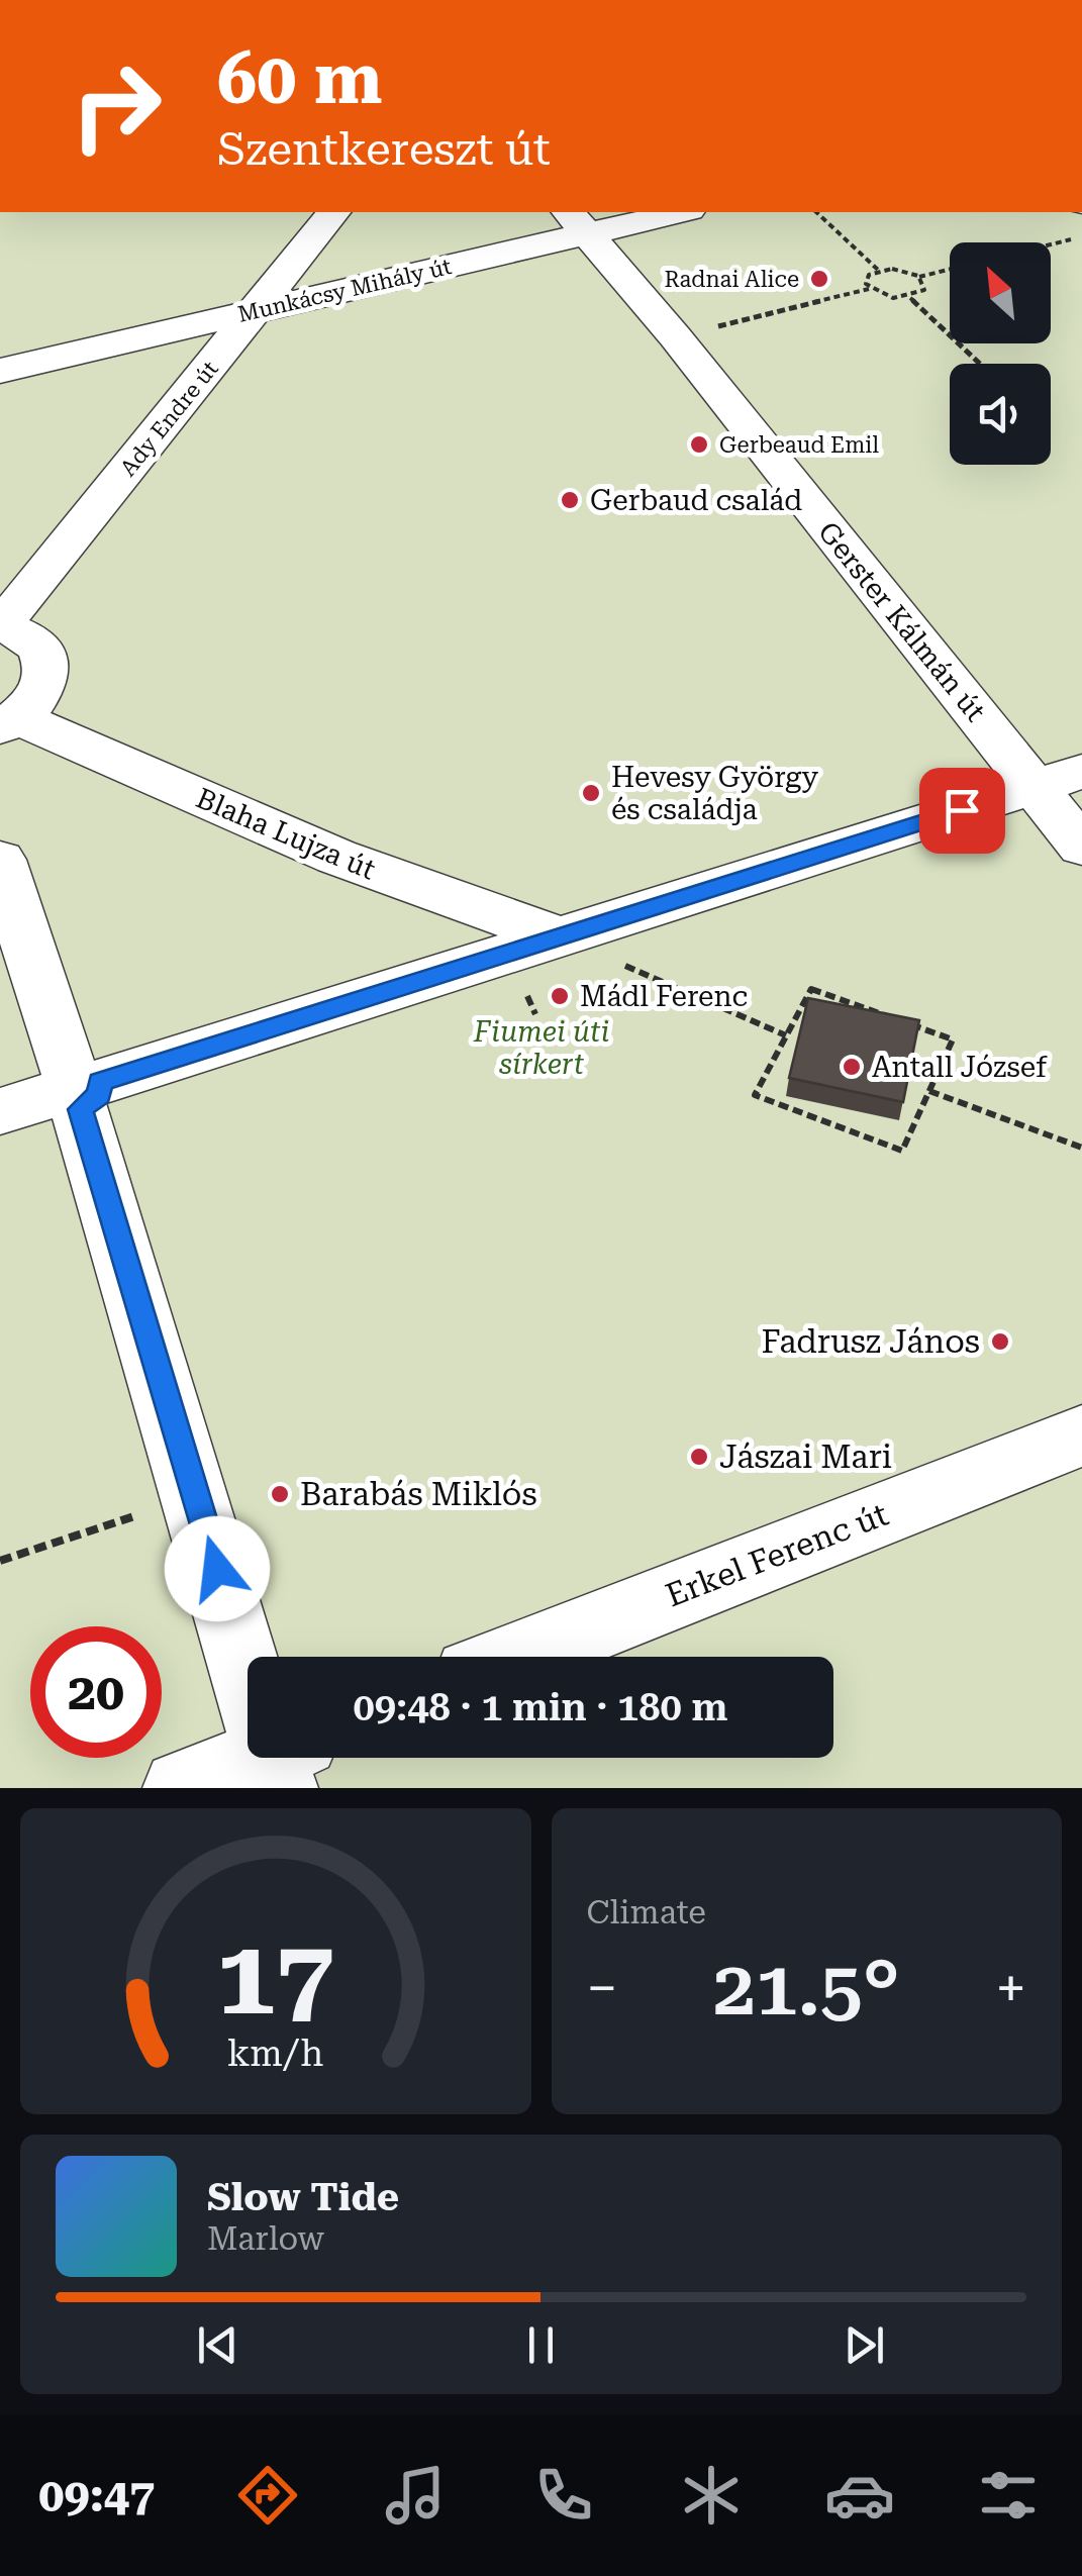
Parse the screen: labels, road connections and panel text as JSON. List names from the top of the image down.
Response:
{
  "streets": {
    "lane": [
      "Munkácsy Mihály út",
      "Ady Endre út",
      "Gerster Kálmán út",
      "Blaha Lujza út",
      "Erkel Ferenc út"
    ]
  },
  "crossings": [
    ["Munkácsy Mihály út", "Ady Endre út"],
    ["Munkácsy Mihály út", "Gerster Kálmán út"]
  ],
  "parks": ["Fiumei úti sírkert"],
  "places": [
    "Radnai Alice",
    "Gerbeaud Emil",
    "Gerbaud család",
    "Hevesy György és családja",
    "Mádl Ferenc",
    "Antall József",
    "Fadrusz János",
    "Jászai Mari",
    "Barabás Miklós"
  ],
  "north": "top left",
  "page": {
    "turn": ["60 m", "Szentkereszt út"],
    "limit": "20",
    "trip": "09:48 · 1 min · 180 m",
    "tile": "Climate",
    "heat": ["−", "21.5°", "+"],
    "song": ["Slow Tide", "Marlow"],
    "tabs": "09:47",
    "gauge": ["17", "km/h"]
  }
}
